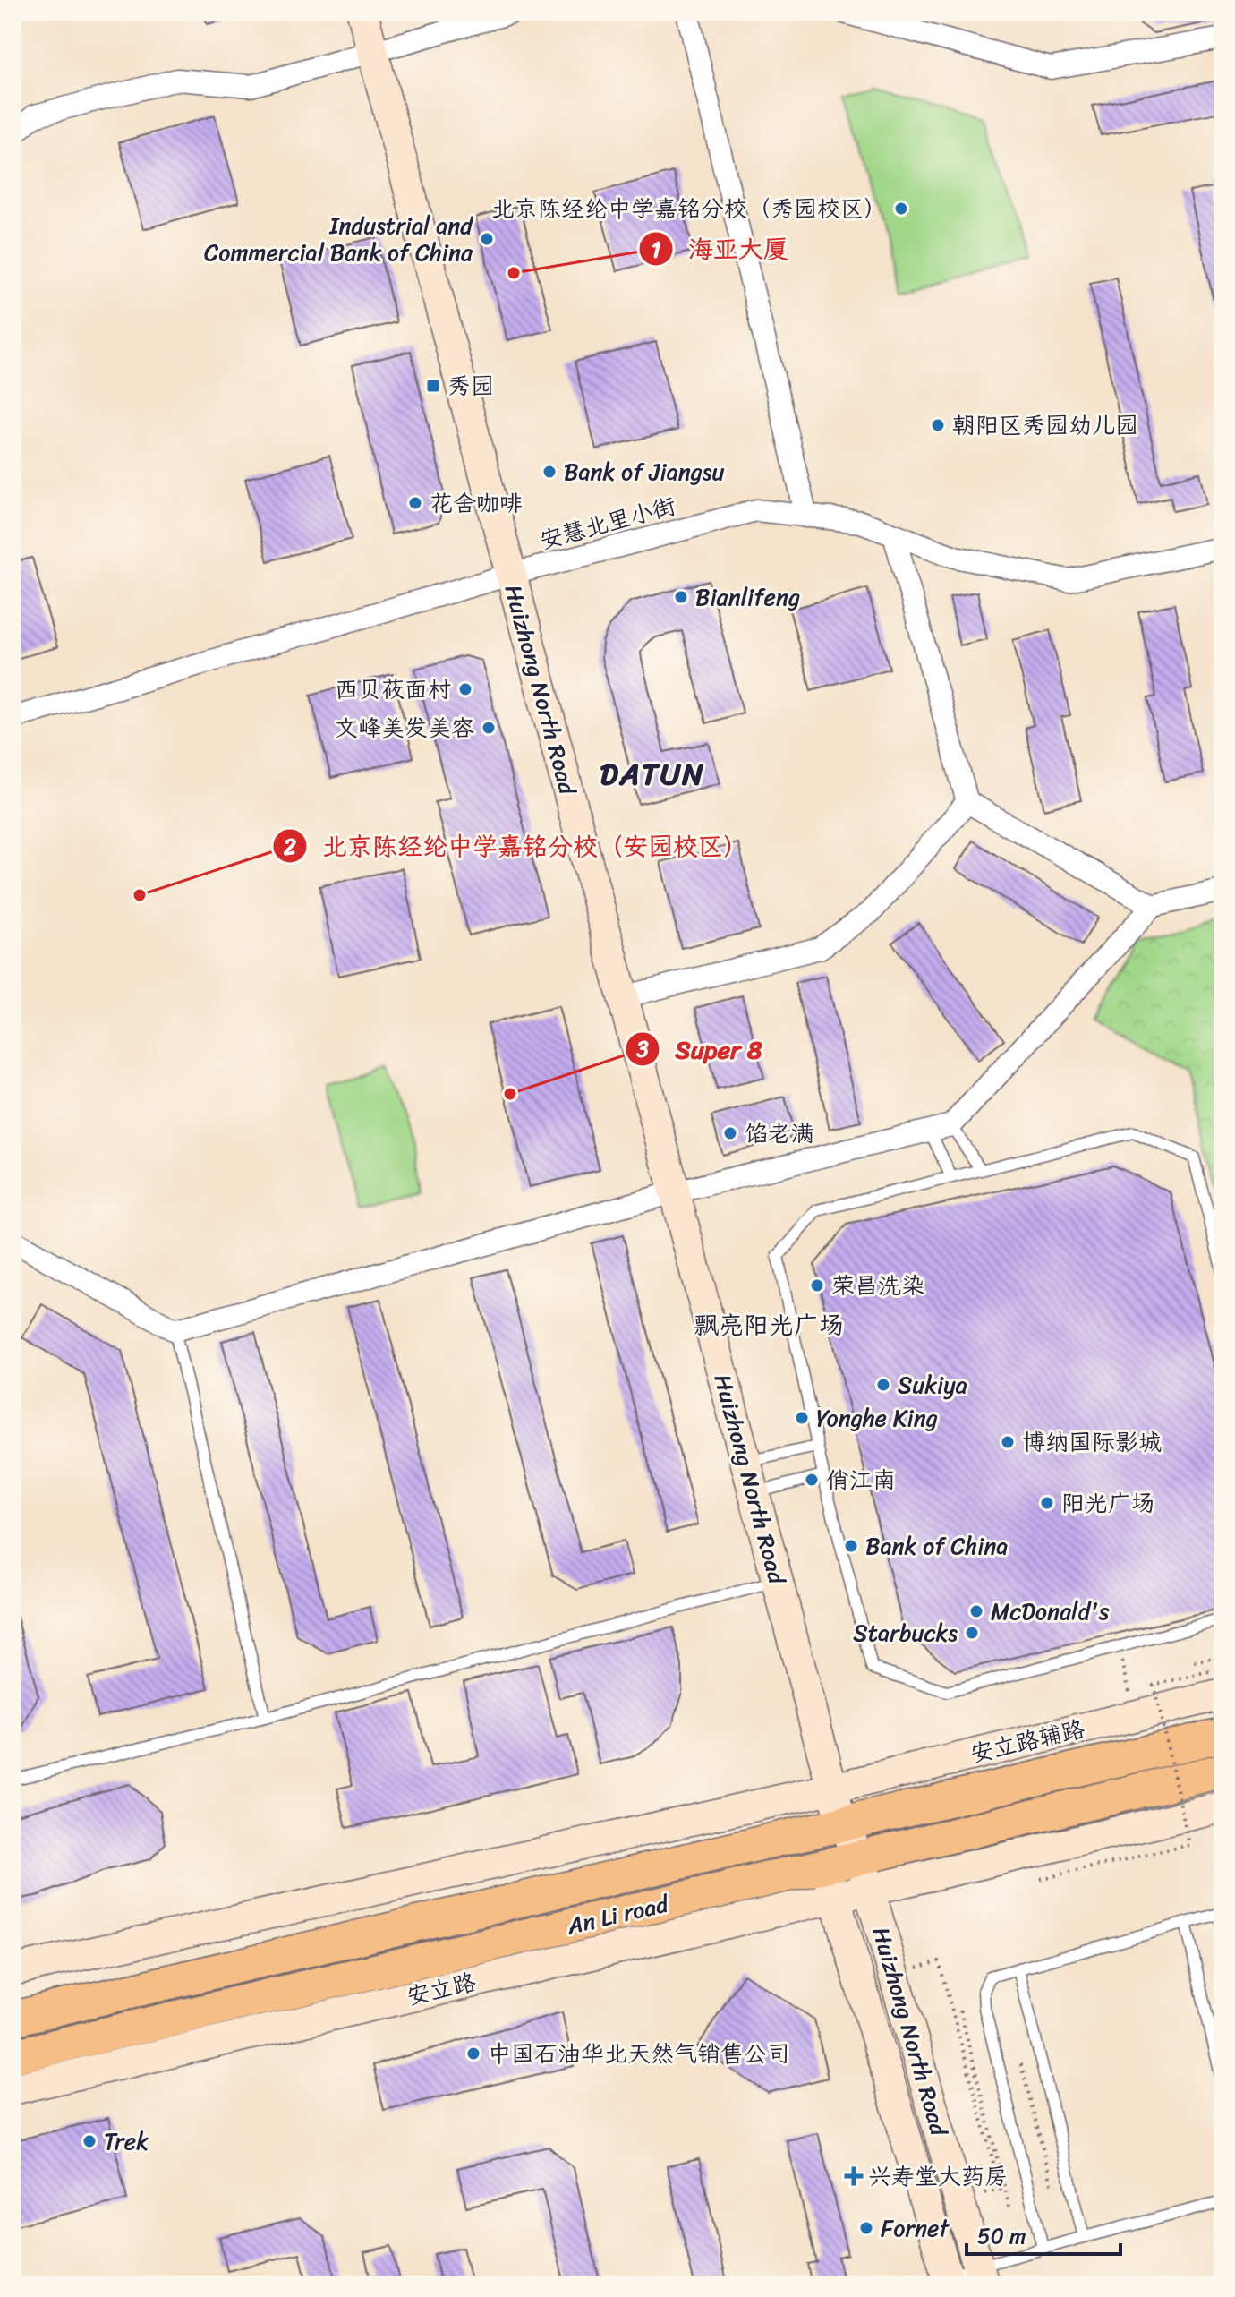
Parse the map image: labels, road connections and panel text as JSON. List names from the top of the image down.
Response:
{
  "streets": {
    "main road": ["An Li road"],
    "street": [
      "安慧北里小街",
      "Huizhong North Road",
      "安立路辅路",
      "安立路"
    ]
  },
  "crossings": [
    ["安慧北里小街", "Huizhong North Road"],
    ["Huizhong North Road", "安立路辅路"],
    ["Huizhong North Road", "An Li road"],
    ["Huizhong North Road", "安立路"],
    ["An Li road", "安立路"]
  ],
  "districts": ["DATUN", "飘亮阳光广场"],
  "places": {
    "other": [
      "北京陈经纶中学嘉铭分校（秀园校区）",
      "Industrial and Commercial Bank of China",
      "海亚大厦",
      "朝阳区秀园幼儿园",
      "Bank of Jiangsu",
      "花舍咖啡",
      "Bianlifeng",
      "西贝莜面村",
      "文峰美发美容",
      "北京陈经纶中学嘉铭分校（安园校区）",
      "Super 8",
      "馅老满",
      "荣昌洗染",
      "Sukiya",
      "Yonghe King",
      "博纳国际影城",
      "俏江南",
      "阳光广场",
      "Bank of China",
      "McDonald's",
      "Starbucks",
      "中国石油华北天然气销售公司",
      "Trek",
      "Fornet"
    ],
    "transit": ["秀园"],
    "health": ["兴寿堂大药房"]
  },
  "scale_bar": "50 m"
}
